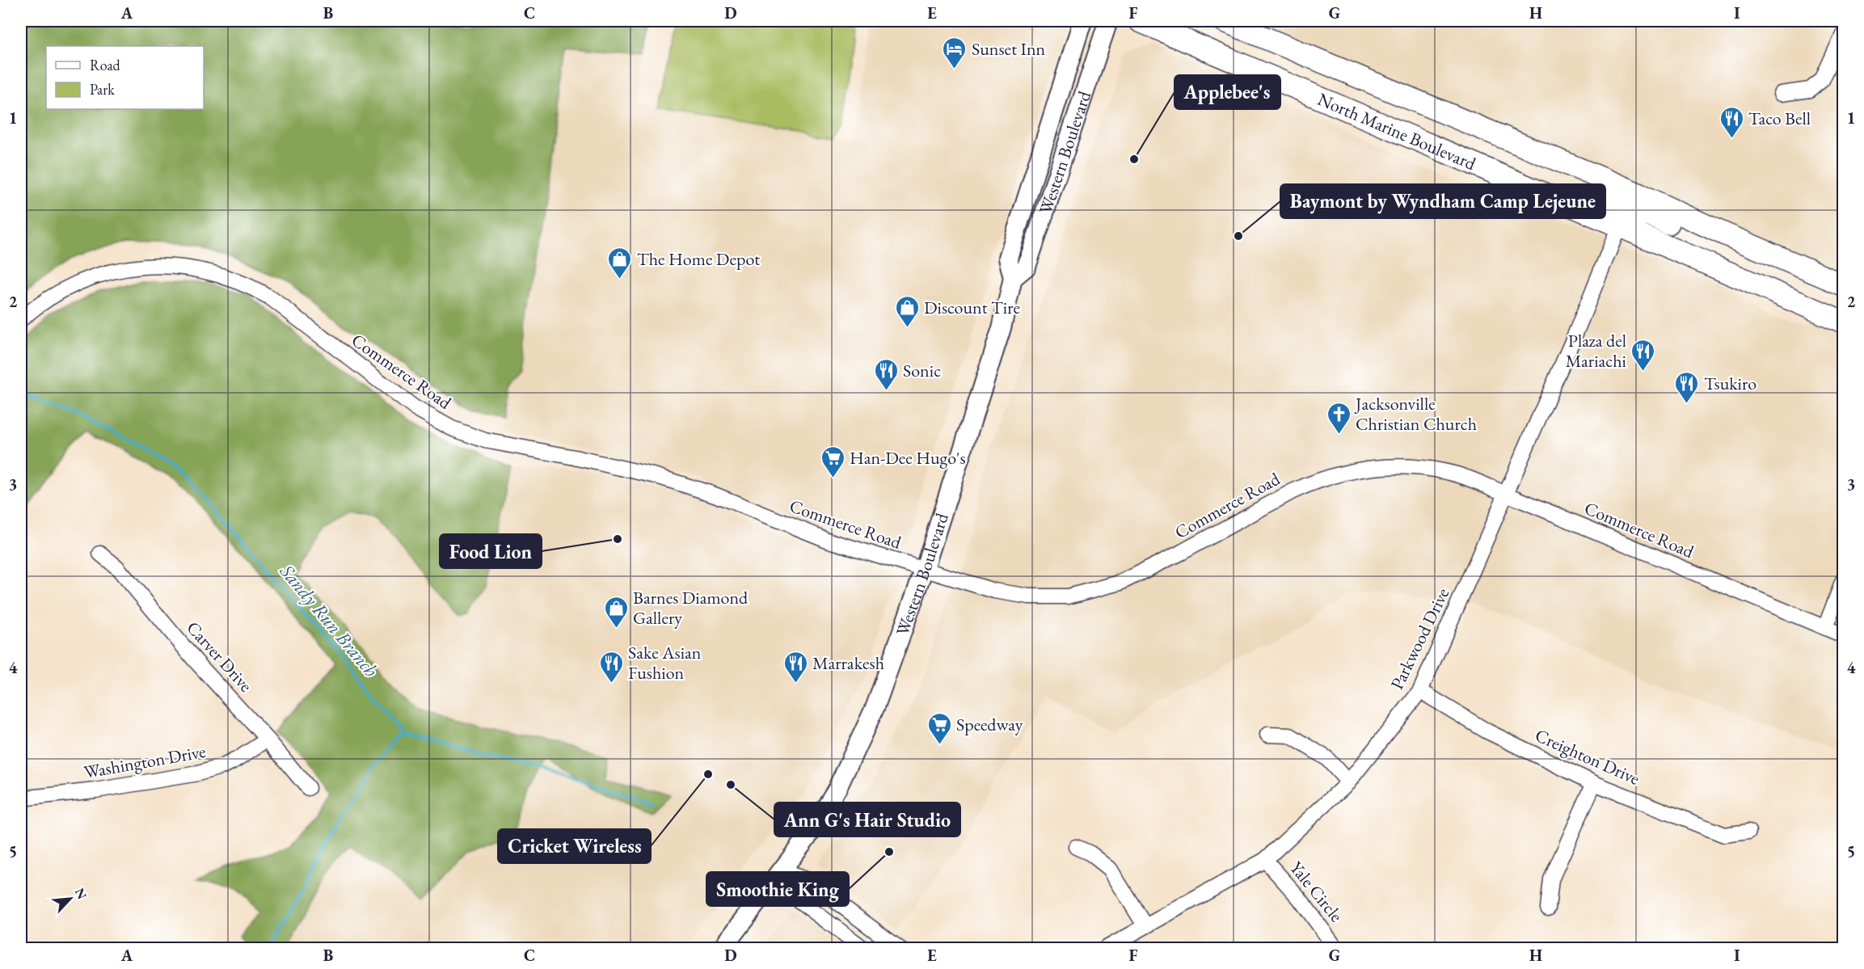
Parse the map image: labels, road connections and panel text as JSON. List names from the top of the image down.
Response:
{
  "streets": {
    "highway": ["North Marine Boulevard"],
    "main road": ["Western Boulevard"],
    "street": [
      "Commerce Road",
      "Parkwood Drive",
      "Carver Drive",
      "Creighton Drive",
      "Washington Drive",
      "Yale Circle"
    ]
  },
  "crossings": [
    ["North Marine Boulevard", "Parkwood Drive"],
    ["Western Boulevard", "Commerce Road"],
    ["Commerce Road", "Parkwood Drive"],
    ["Parkwood Drive", "Creighton Drive"],
    ["Parkwood Drive", "Yale Circle"],
    ["Carver Drive", "Washington Drive"]
  ],
  "water": ["Sandy Run Branch"],
  "places": {
    "hotel": ["Sunset Inn"],
    "restaurant": [
      "Taco Bell",
      "Plaza del Mariachi",
      "Sonic",
      "Tsukiro",
      "Sake Asian Fushion",
      "Marrakesh"
    ],
    "other": [
      "Applebee's",
      "Baymont by Wyndham Camp Lejeune",
      "Food Lion",
      "Cricket Wireless",
      "Ann G's Hair Studio",
      "Smoothie King"
    ],
    "shop": ["The Home Depot", "Discount Tire", "Barnes Diamond Gallery"],
    "church": ["Jacksonville Christian Church"],
    "supermarket": ["Han-Dee Hugo's", "Speedway"]
  },
  "legend": ["Road", "Park"],
  "north": "top right",
  "grid": {
    "columns": [
      "A",
      "B",
      "C",
      "D",
      "E",
      "F",
      "G",
      "H",
      "I"
    ],
    "rows": [
      "1",
      "2",
      "3",
      "4",
      "5"
    ]
  }
}
